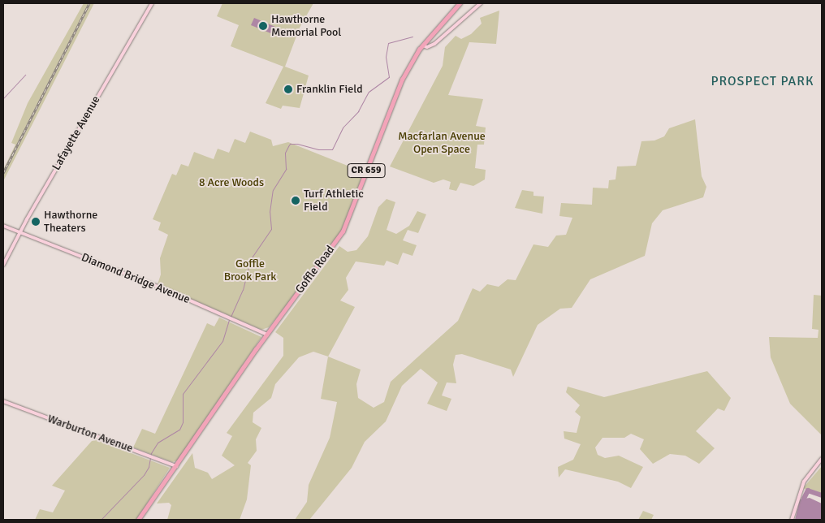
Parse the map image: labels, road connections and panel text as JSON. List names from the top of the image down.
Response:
{
  "streets": {
    "main road": ["CR 659", "Goffle Road"],
    "street": ["Lafayette Avenue", "Diamond Bridge Avenue", "Warburton Avenue"]
  },
  "crossings": [
    ["Lafayette Avenue", "Diamond Bridge Avenue"],
    ["Goffle Road", "Diamond Bridge Avenue"],
    ["Goffle Road", "Warburton Avenue"]
  ],
  "districts": ["PROSPECT PARK"],
  "parks": ["Macfarlan Avenue Open Space", "8 Acre Woods", "Goffle Brook Park"],
  "places": [
    "Hawthorne Memorial Pool",
    "Franklin Field",
    "Turf Athletic Field",
    "Hawthorne Theaters"
  ]
}
